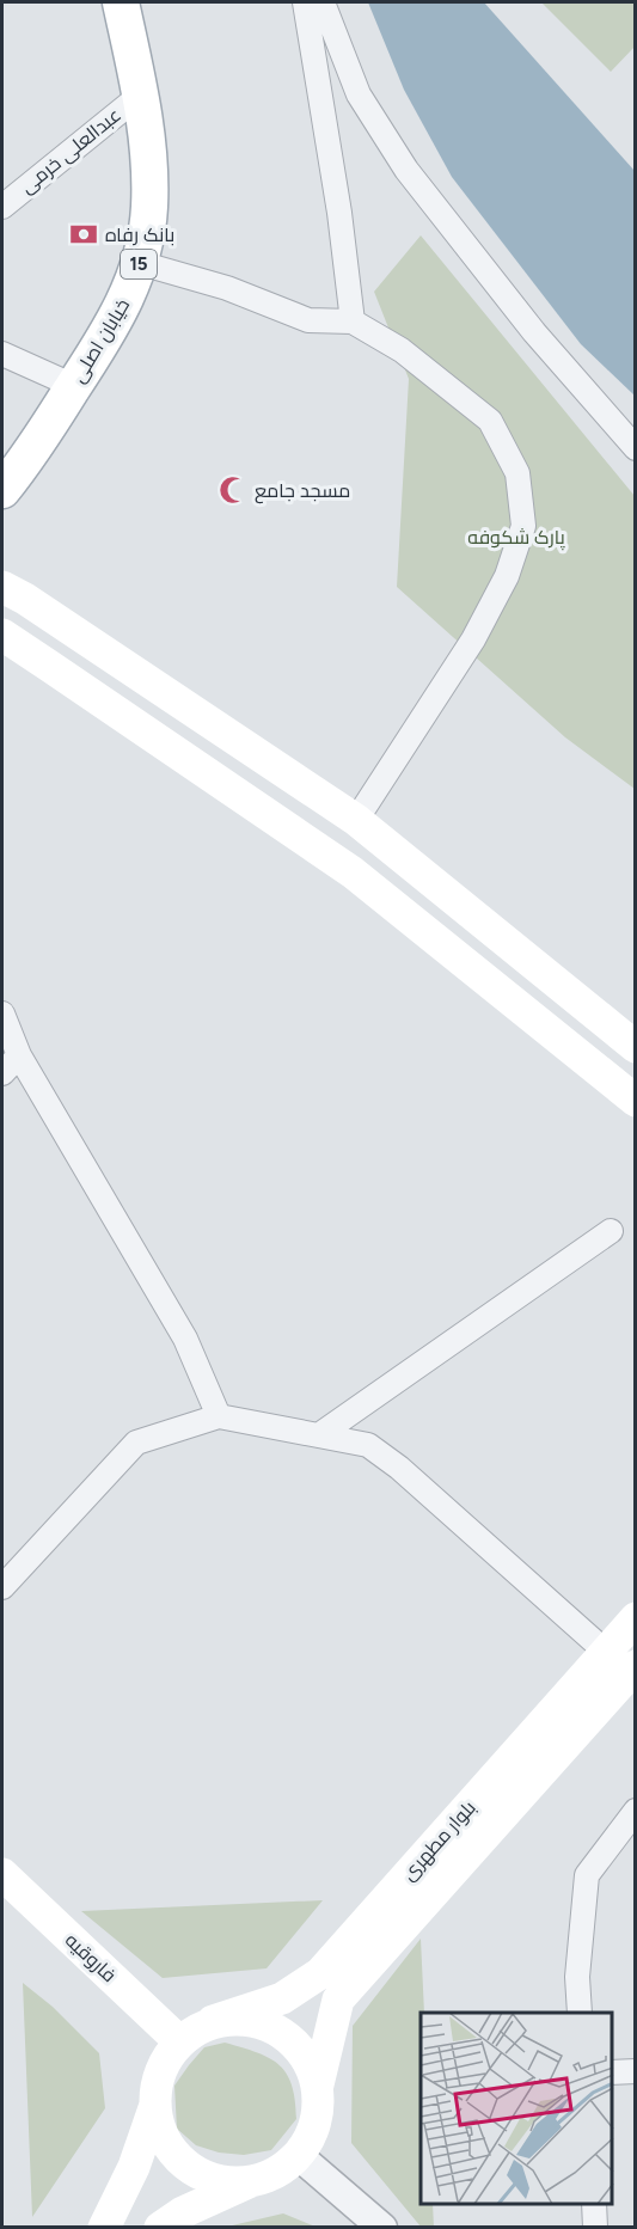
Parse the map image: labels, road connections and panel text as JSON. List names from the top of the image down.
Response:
{
  "streets": {
    "main road": [
      "15",
      "خیابان اصلی",
      "بلوار مطهری",
      "فاروقیه"
    ],
    "street": ["عبدالعلی خرمی"]
  },
  "crossings": [
    ["عبدالعلی خرمی", "خیابان اصلی"],
    ["بلوار مطهری", "فاروقیه"]
  ],
  "parks": ["پارک شکوفه"],
  "places": {
    "bank": ["بانک رفاه"],
    "mosque": ["مسجد جامع"]
  }
}
